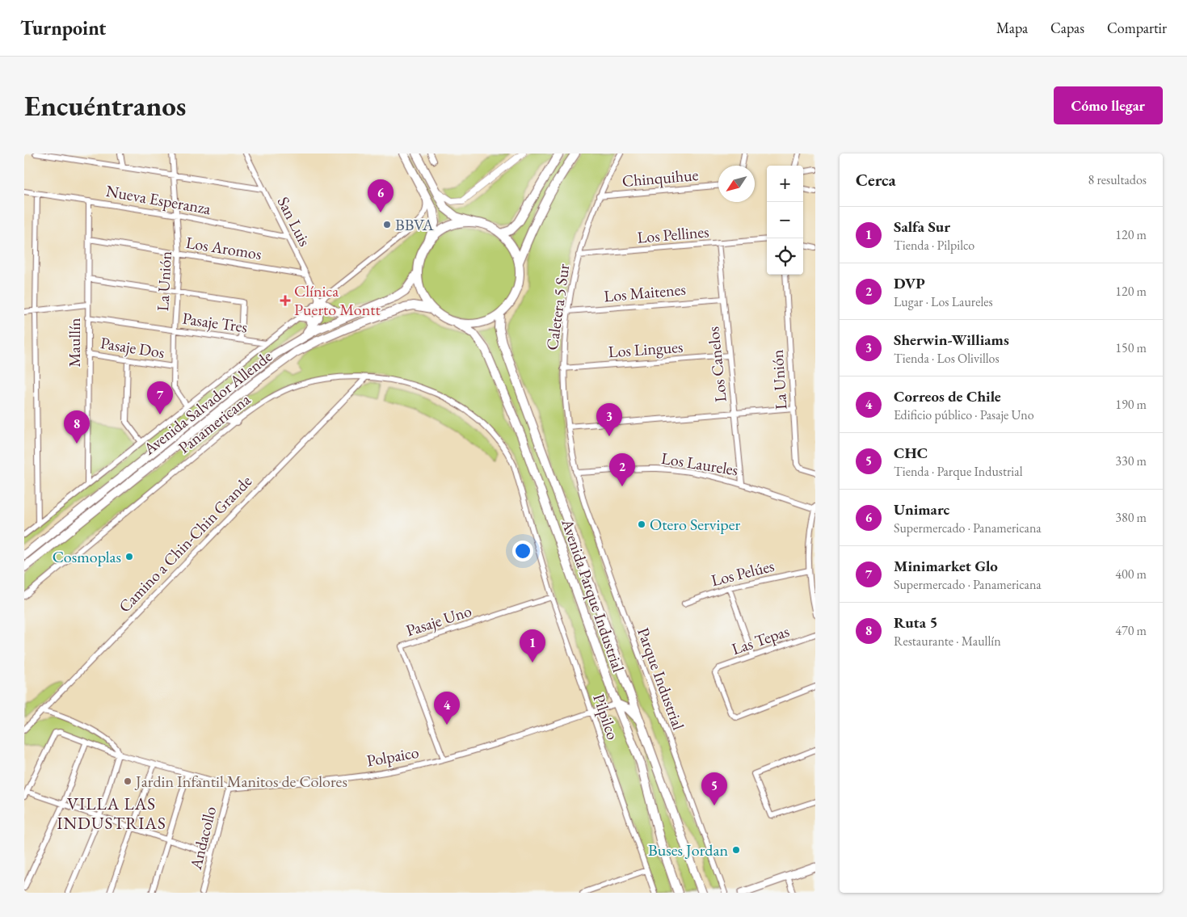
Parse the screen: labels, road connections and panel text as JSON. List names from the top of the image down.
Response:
{
  "streets": {
    "main road": ["Avenida Salvador Allende", "Avenida Parque Industrial"],
    "street": [
      "Chinquihue",
      "Nueva Esperanza",
      "San Luis",
      "Los Pellines",
      "Los Aromos",
      "La Unión",
      "Los Maitenes",
      "Caletera 5 Sur",
      "Pasaje Tres",
      "Maullín",
      "Pasaje Dos",
      "Los Lingues",
      "Los Canelos",
      "Panamericana",
      "Los Laureles",
      "Camino a Chin-Chin Grande",
      "Los Pelúes",
      "Pasaje Uno",
      "Las Tepas",
      "Parque Industrial",
      "Pilpilco",
      "Polpaico",
      "Andacollo"
    ]
  },
  "crossings": [
    ["Chinquihue", "Caletera 5 Sur"],
    ["Nueva Esperanza", "San Luis"],
    ["Nueva Esperanza", "La Unión"],
    ["Nueva Esperanza", "Maullín"],
    ["San Luis", "Los Aromos"],
    ["San Luis", "Panamericana"],
    ["Los Pellines", "Caletera 5 Sur"],
    ["Los Pellines", "Los Canelos"],
    ["Los Aromos", "La Unión"],
    ["Los Aromos", "Maullín"],
    ["La Unión", "Pasaje Tres"],
    ["La Unión", "Pasaje Dos"],
    ["La Unión", "Panamericana"],
    ["Los Maitenes", "Caletera 5 Sur"],
    ["Los Maitenes", "Los Canelos"],
    ["Caletera 5 Sur", "Los Lingues"],
    ["Caletera 5 Sur", "Los Laureles"],
    ["Caletera 5 Sur", "Parque Industrial"],
    ["Pasaje Tres", "Maullín"],
    ["Pasaje Tres", "Panamericana"],
    ["Maullín", "Pasaje Dos"],
    ["Maullín", "Panamericana"],
    ["Los Lingues", "Los Canelos"],
    ["Los Canelos", "Los Laureles"],
    ["Avenida Salvador Allende", "Avenida Parque Industrial"],
    ["Panamericana", "Camino a Chin-Chin Grande"],
    ["Panamericana", "Pilpilco"],
    ["Los Laureles", "Parque Industrial"],
    ["Avenida Parque Industrial", "Polpaico"],
    ["Pasaje Uno", "Pilpilco"],
    ["Pasaje Uno", "Polpaico"],
    ["Pilpilco", "Polpaico"],
    ["Polpaico", "Andacollo"]
  ],
  "districts": ["VILLA LAS INDUSTRIAS"],
  "places": {
    "other": [
      "BBVA",
      "Otero Serviper",
      "Cosmoplas",
      "Jardin Infantil Manitos de Colores",
      "Buses Jordan"
    ],
    "health": ["Clínica Puerto Montt"]
  },
  "north": "bottom left",
  "page": {
    "header": "Turnpoint",
    "nav": ["Mapa", "Capas", "Compartir"],
    "buttons": "Cómo llegar",
    "title": "Encuéntranos",
    "heading": ["Cerca", "8 resultados"],
    "map_buttons": ["+", "−"],
    "pins": [
      "6",
      "7",
      "3",
      "8",
      "2",
      "1",
      "4",
      "5"
    ],
    "list": [
      {
        "mark": "1",
        "name": "Salfa Sur",
        "note": "Tienda · Pilpilco",
        "value": "120 m"
      },
      {
        "mark": "2",
        "name": "DVP",
        "note": "Lugar · Los Laureles",
        "value": "120 m"
      },
      {
        "mark": "3",
        "name": "Sherwin-Williams",
        "note": "Tienda · Los Olivillos",
        "value": "150 m"
      },
      {
        "mark": "4",
        "name": "Correos de Chile",
        "note": "Edificio público · Pasaje Uno",
        "value": "190 m"
      },
      {
        "mark": "5",
        "name": "CHC",
        "note": "Tienda · Parque Industrial",
        "value": "330 m"
      },
      {
        "mark": "6",
        "name": "Unimarc",
        "note": "Supermercado · Panamericana",
        "value": "380 m"
      },
      {
        "mark": "7",
        "name": "Minimarket Glo",
        "note": "Supermercado · Panamericana",
        "value": "400 m"
      },
      {
        "mark": "8",
        "name": "Ruta 5",
        "note": "Restaurante · Maullín",
        "value": "470 m"
      }
    ]
  }
}
